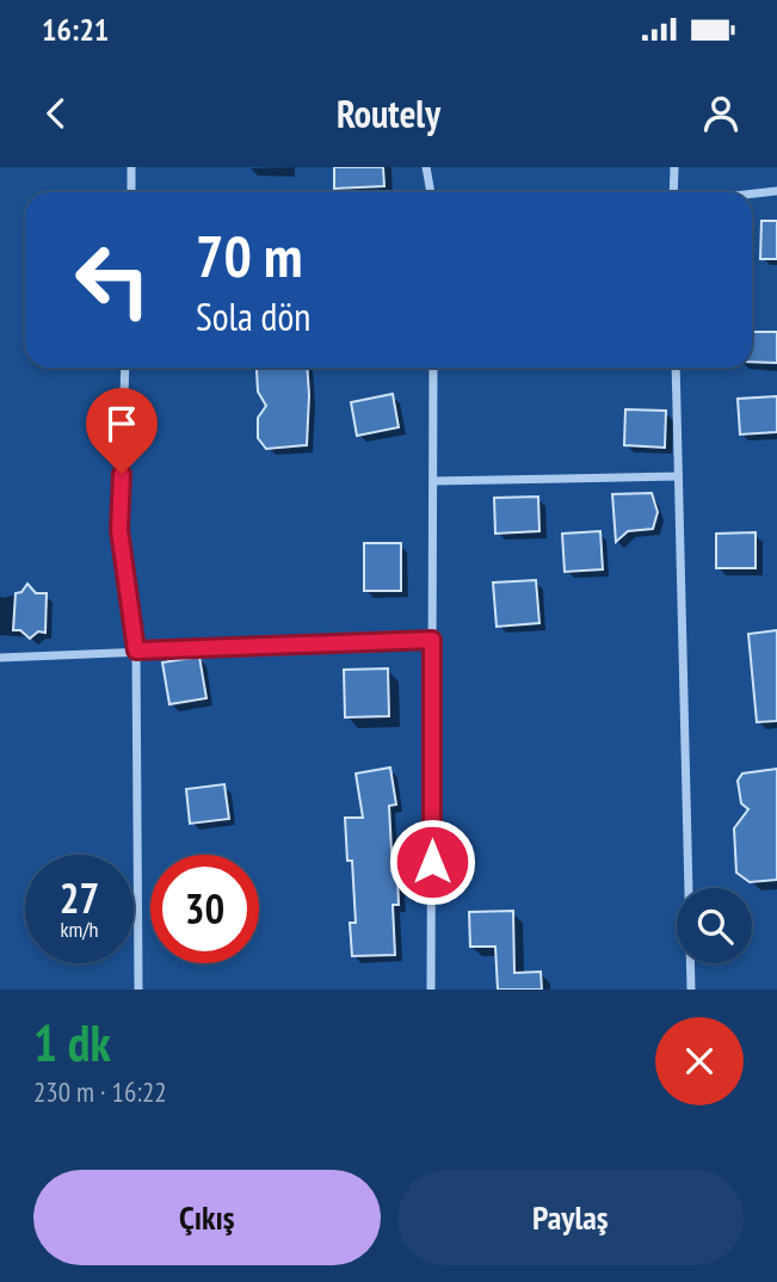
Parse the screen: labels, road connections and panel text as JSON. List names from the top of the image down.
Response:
{
  "page": {
    "status": "16:21",
    "header": "Routely",
    "turn": ["70 m", "Sola dön"],
    "speed": "27 km/h",
    "limit": "30",
    "heading": ["1 dk", "230 m · 16:22"],
    "buttons": ["Çıkış", "Paylaş"]
  }
}
